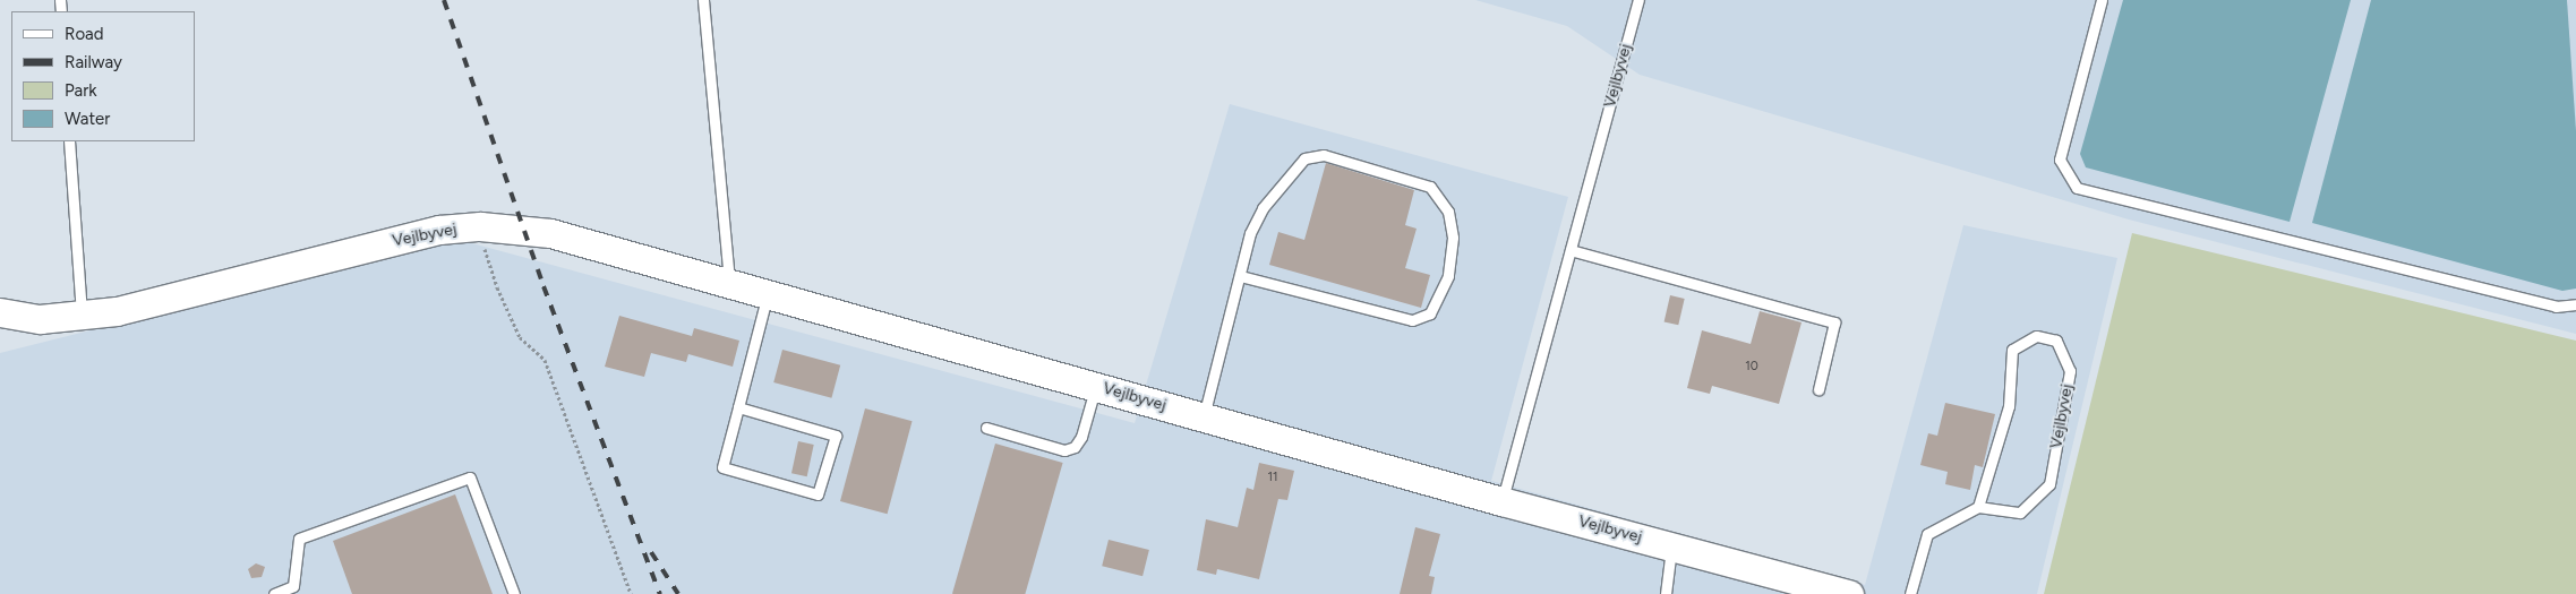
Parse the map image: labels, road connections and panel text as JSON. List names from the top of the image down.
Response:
{
  "streets": {
    "street": ["Vejlbyvej"]
  },
  "house_numbers": ["10", "11"],
  "legend": [
    "Road",
    "Railway",
    "Park",
    "Water"
  ]
}
